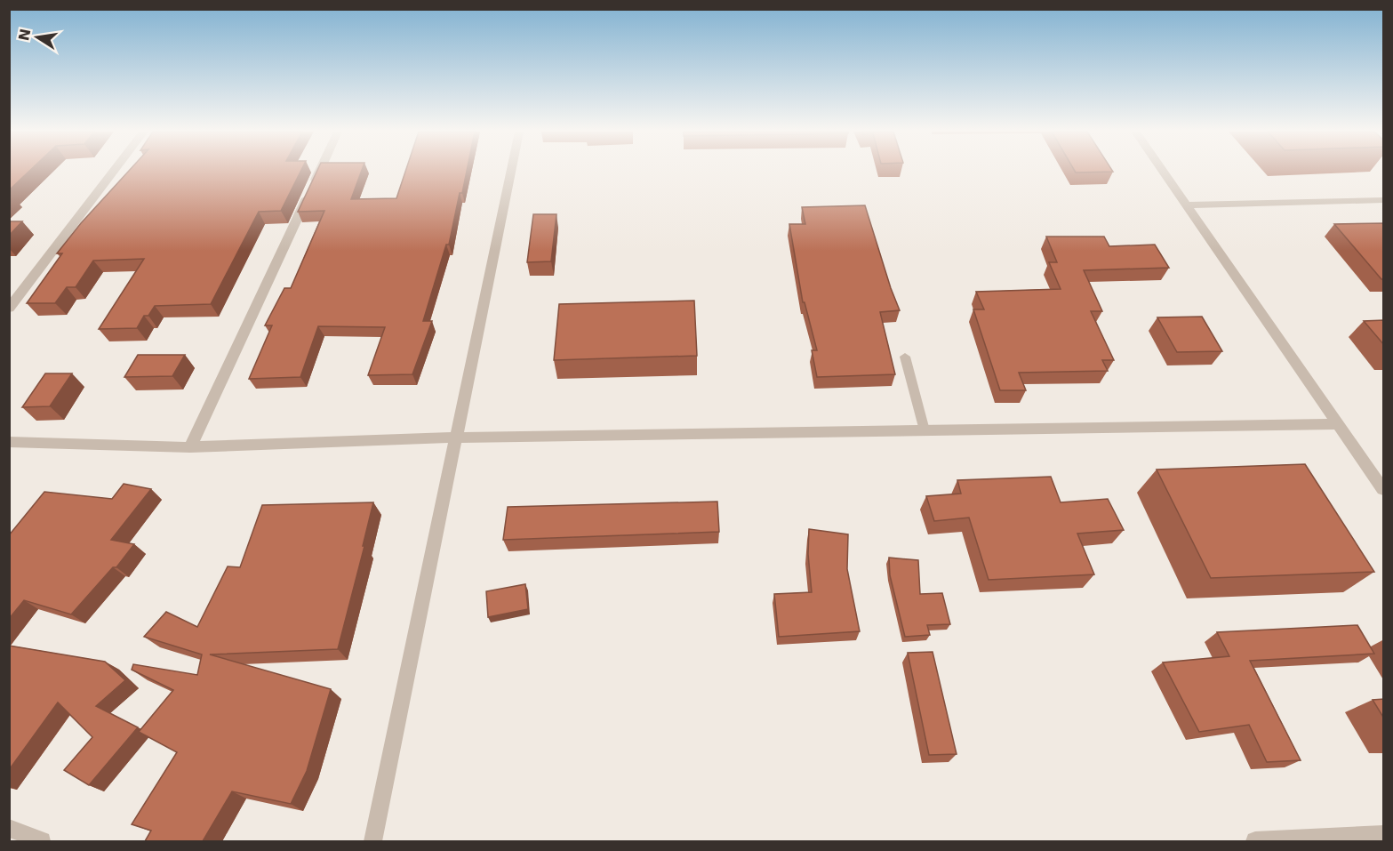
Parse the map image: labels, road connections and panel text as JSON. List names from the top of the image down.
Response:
{
  "north": "left"
}
